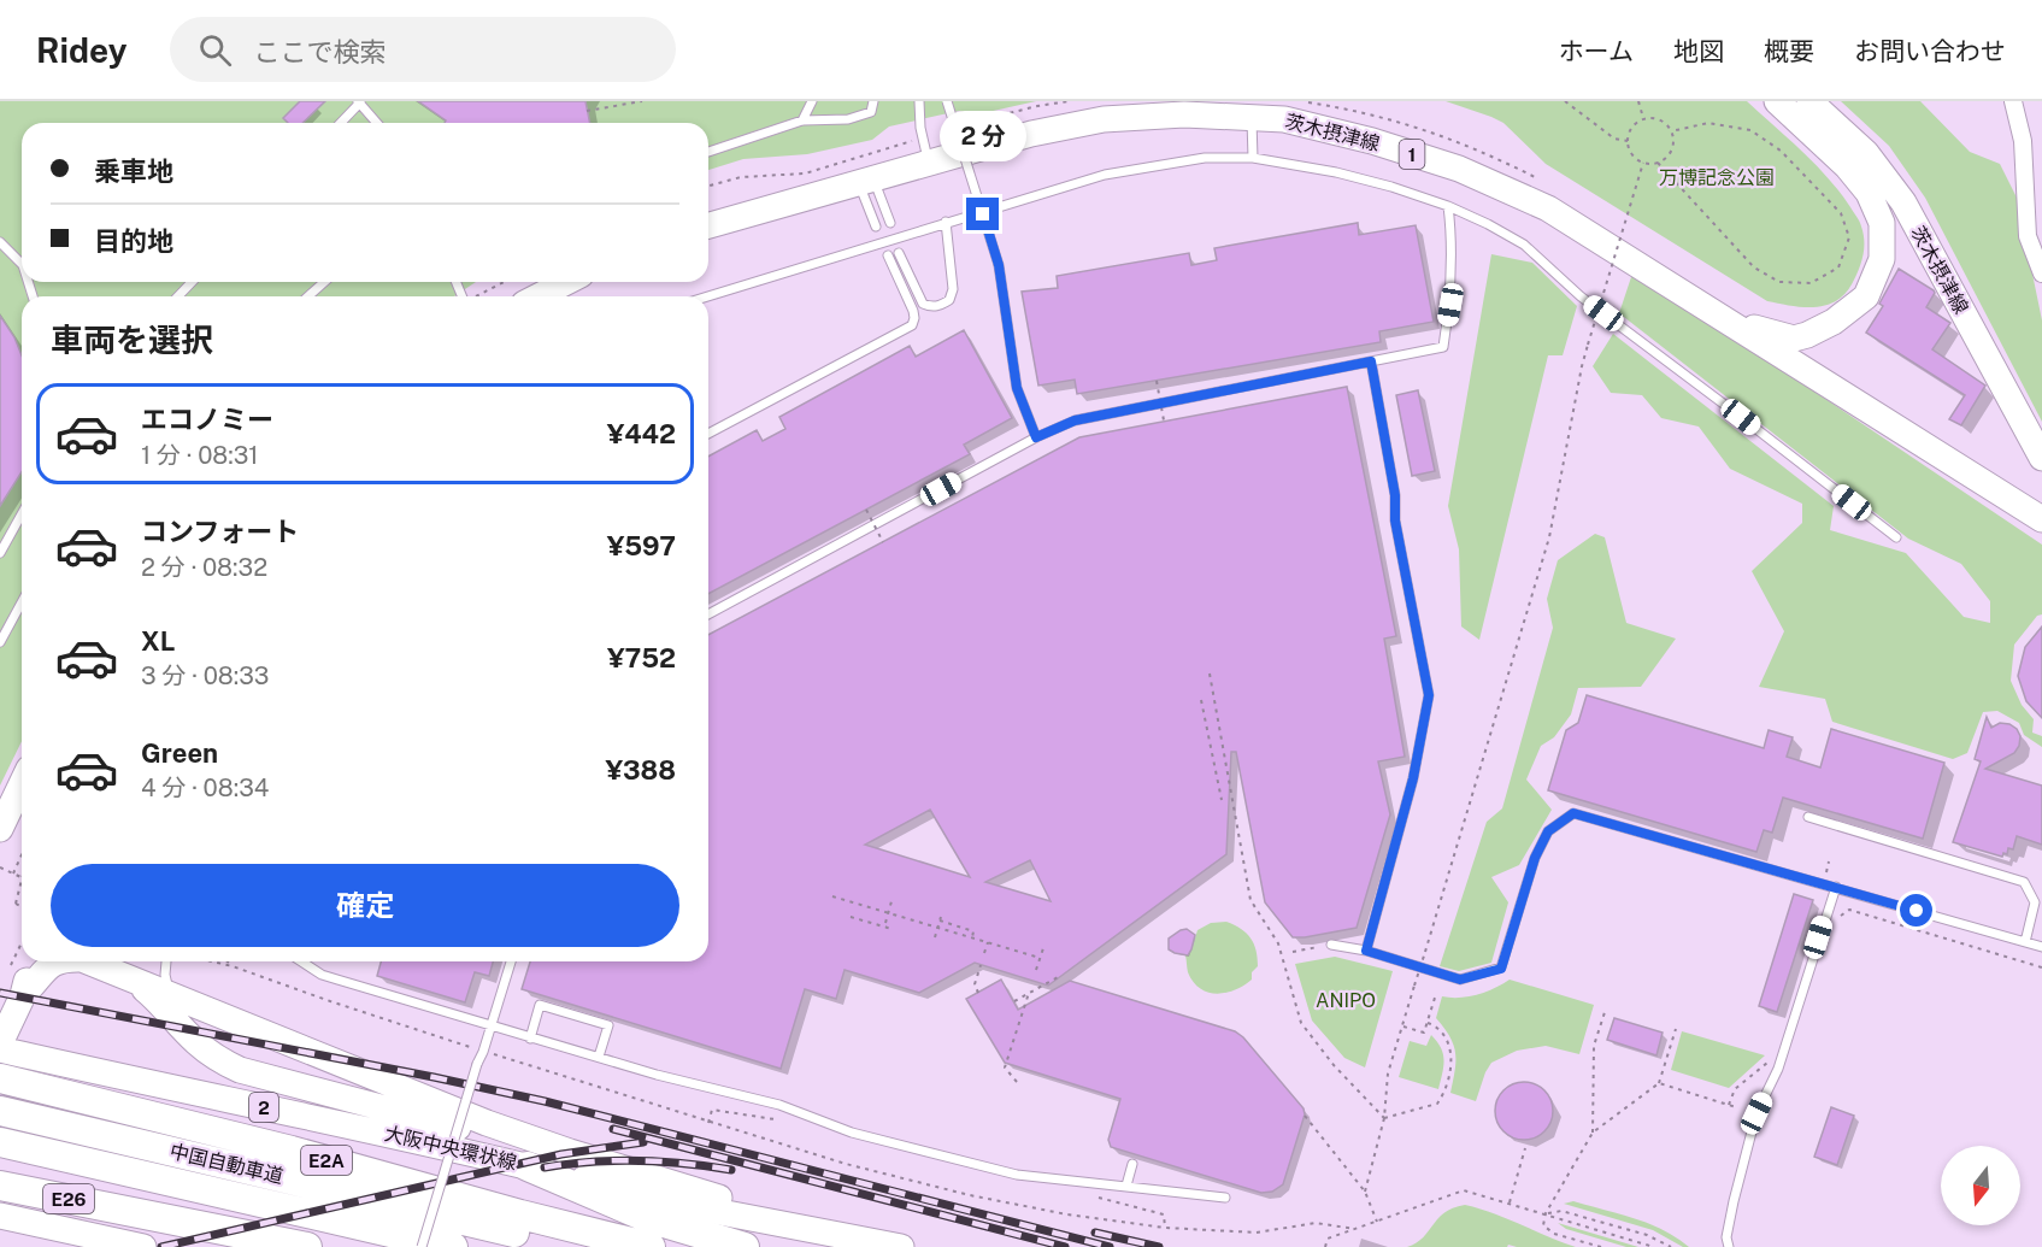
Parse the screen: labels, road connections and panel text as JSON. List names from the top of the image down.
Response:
{
  "streets": {
    "highway": ["E2A", "中国自動車道", "E26"],
    "main road": [
      "茨木摂津線",
      "1",
      "2",
      "大阪中央環状線"
    ]
  },
  "parks": ["万博記念公園", "ANIPO"],
  "north": "bottom",
  "page": {
    "header": "Ridey",
    "search": "ここで検索",
    "nav": [
      "ホーム",
      "地図",
      "概要",
      "お問い合わせ"
    ],
    "bubble": "2 分",
    "banner": ["乗車地", "目的地"],
    "heading": "車両を選択",
    "list": [
      {
        "name": "エコノミー",
        "note": "1 分 · 08:31",
        "value": "¥442"
      },
      {
        "name": "コンフォート",
        "note": "2 分 · 08:32",
        "value": "¥597"
      },
      {
        "name": "XL",
        "note": "3 分 · 08:33",
        "value": "¥752"
      },
      {
        "name": "Green",
        "note": "4 分 · 08:34",
        "value": "¥388"
      }
    ],
    "buttons": "確定"
  }
}
